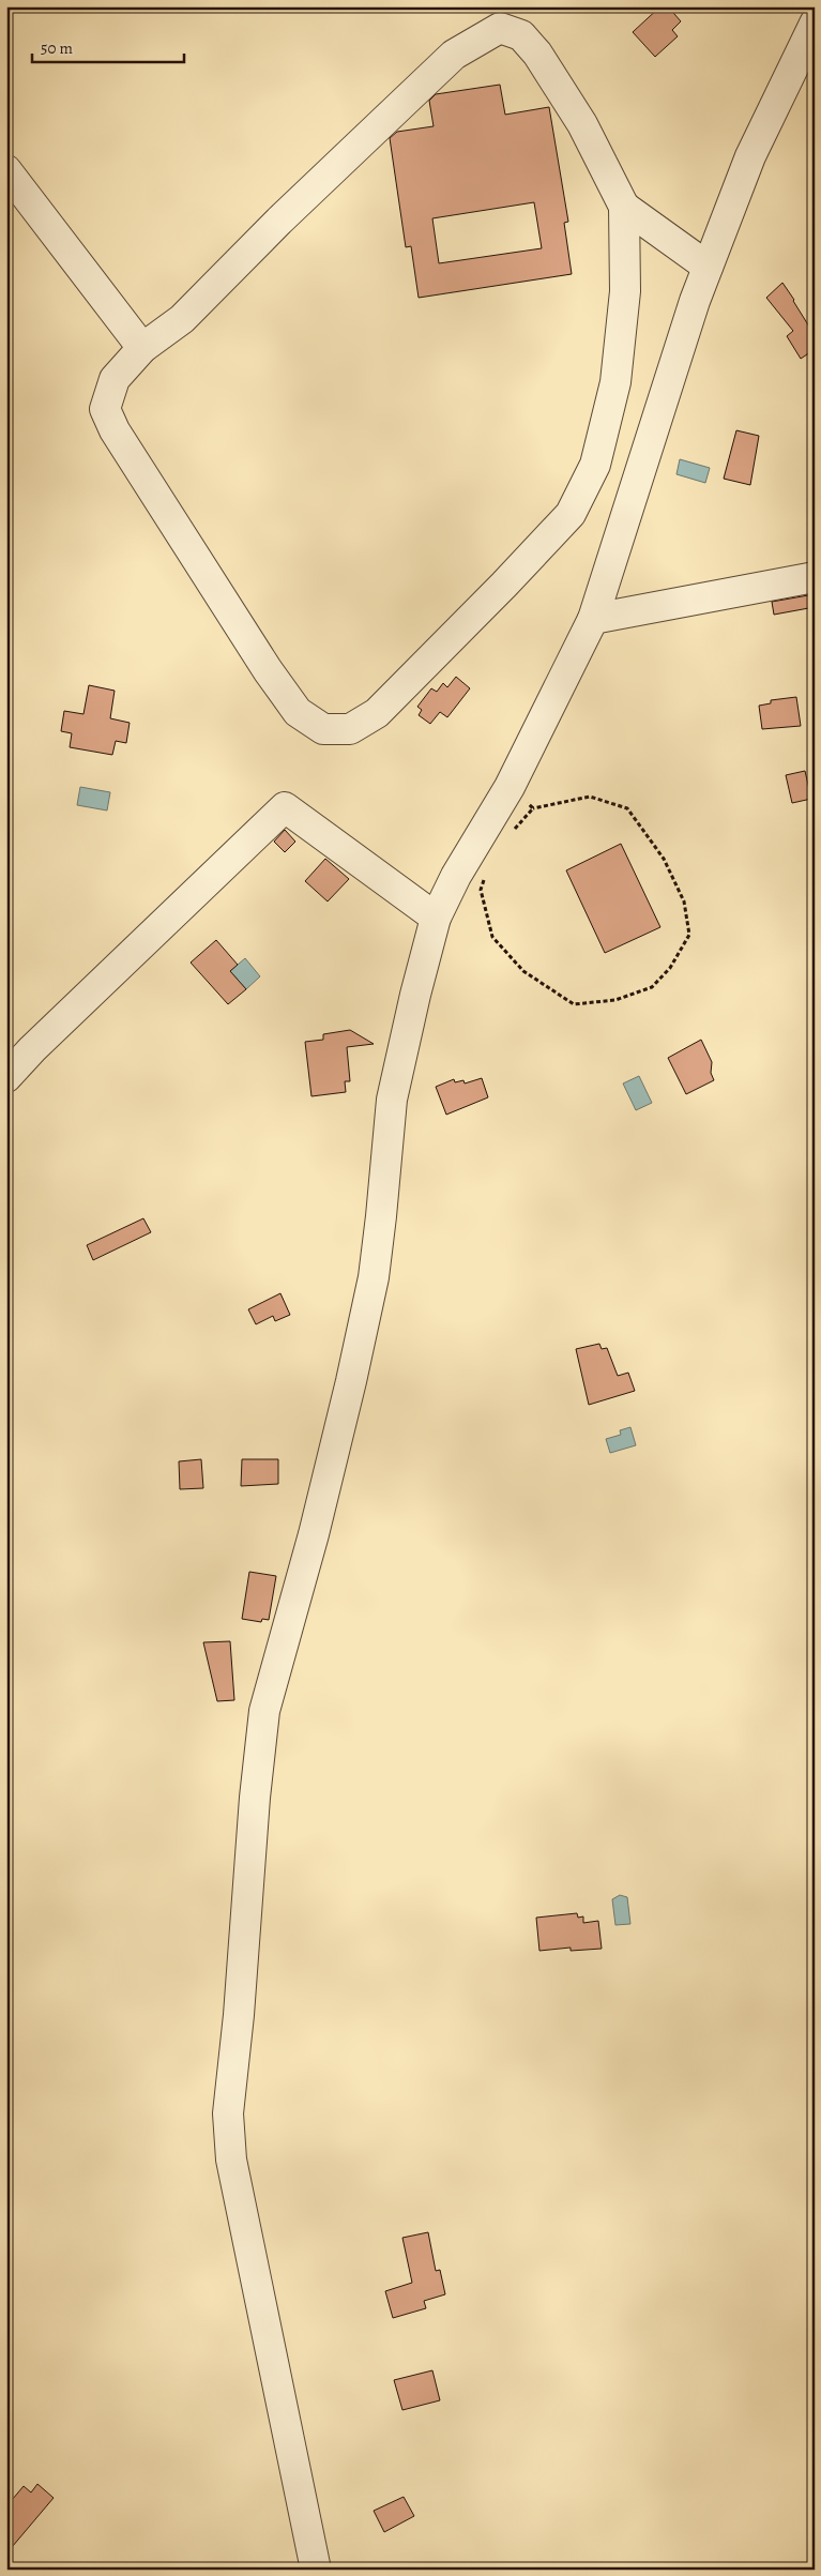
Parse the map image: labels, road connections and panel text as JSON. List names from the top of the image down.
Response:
{
  "scale_bar": "50 m"
}
